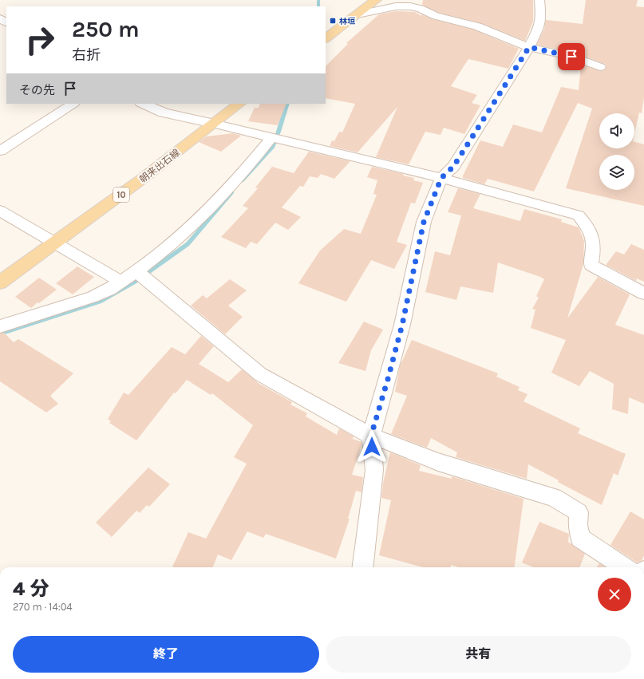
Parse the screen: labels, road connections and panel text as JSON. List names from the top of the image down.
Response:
{
  "streets": {
    "main road": ["朝来出石線", "10"]
  },
  "places": {
    "transit": ["林垣"]
  },
  "page": {
    "turn": ["250 m", "右折"],
    "then": "その先",
    "heading": ["4 分", "270 m · 14:04"],
    "buttons": ["終了", "共有"]
  }
}
